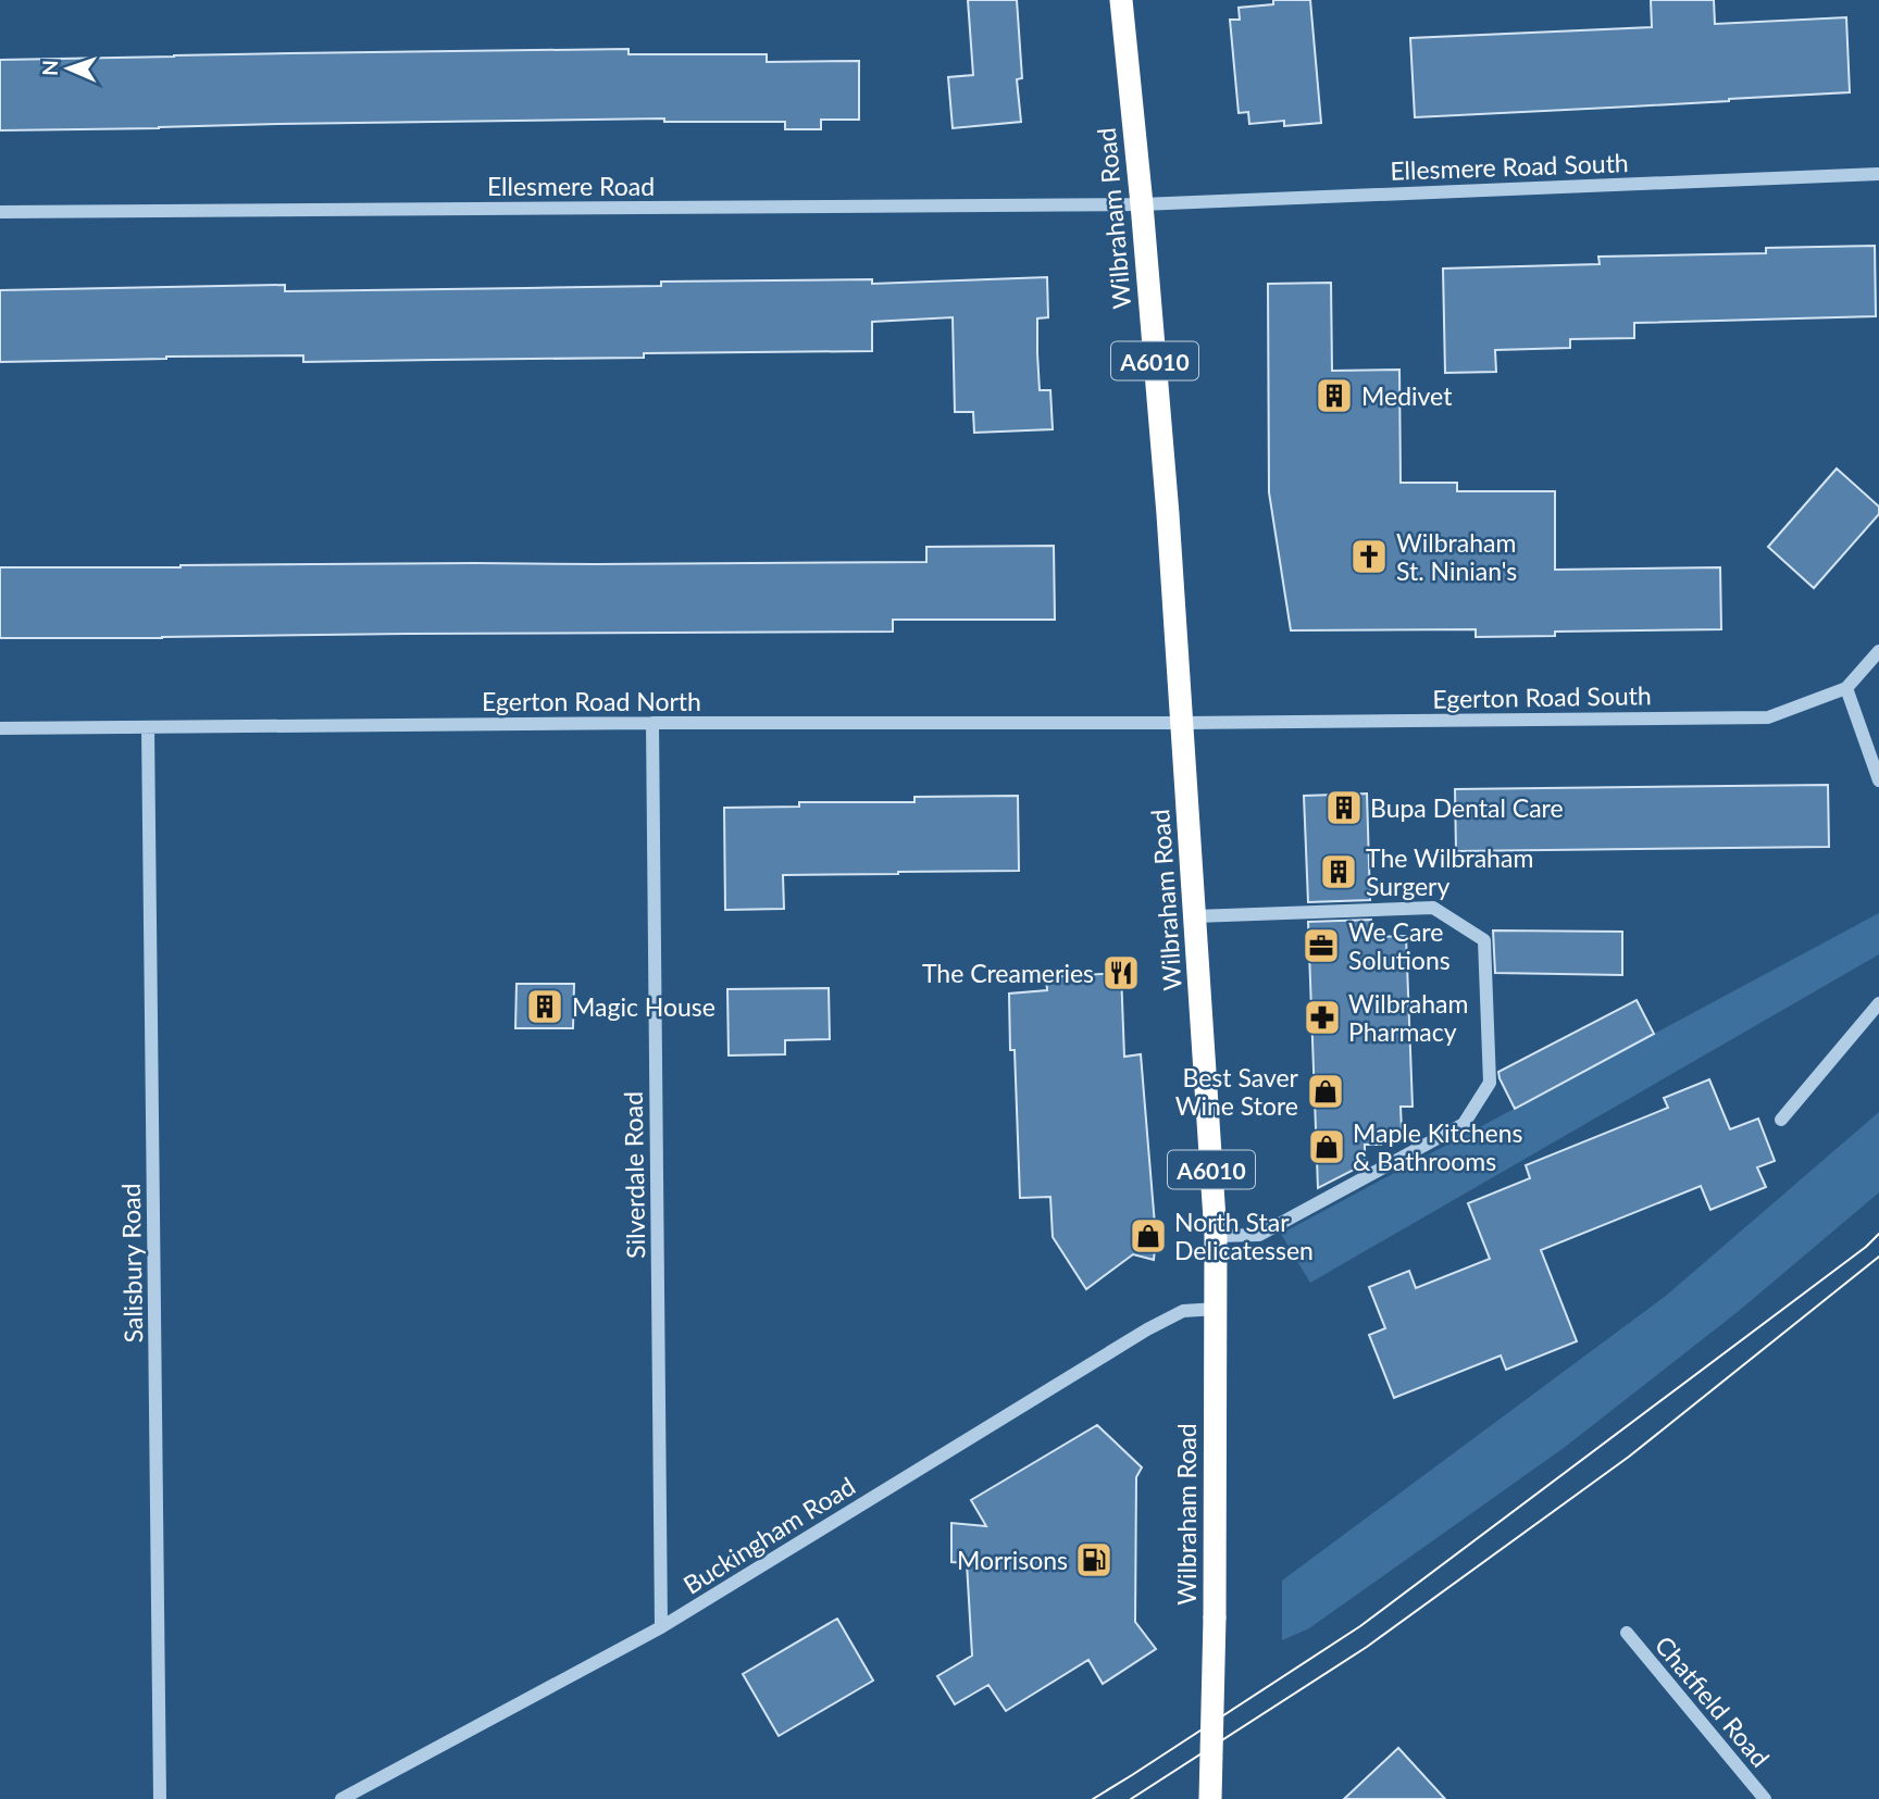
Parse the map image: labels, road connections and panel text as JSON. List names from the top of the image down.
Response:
{
  "streets": {
    "highway": ["Wilbraham Road", "A6010"],
    "street": [
      "Ellesmere Road South",
      "Ellesmere Road",
      "Egerton Road South",
      "Egerton Road North",
      "Silverdale Road",
      "Salisbury Road",
      "Buckingham Road",
      "Chatfield Road"
    ]
  },
  "crossings": [
    ["Ellesmere Road South", "Ellesmere Road"],
    ["Ellesmere Road South", "Wilbraham Road"],
    ["Ellesmere Road", "Wilbraham Road"],
    ["Wilbraham Road", "Egerton Road South"],
    ["Wilbraham Road", "Egerton Road North"],
    ["Wilbraham Road", "Buckingham Road"],
    ["Egerton Road South", "Egerton Road North"],
    ["Egerton Road North", "Silverdale Road"],
    ["Egerton Road North", "Salisbury Road"],
    ["Silverdale Road", "Buckingham Road"]
  ],
  "places": {
    "building": [
      "Medivet",
      "Bupa Dental Care",
      "The Wilbraham Surgery",
      "Magic House"
    ],
    "church": ["Wilbraham St. Ninian's"],
    "office": ["We Care Solutions"],
    "restaurant": ["The Creameries"],
    "pharmacy": ["Wilbraham Pharmacy"],
    "shop": ["Best Saver Wine Store", "Maple Kitchens & Bathrooms", "North Star Delicatessen"],
    "fuel station": ["Morrisons"]
  },
  "north": "left"
}
